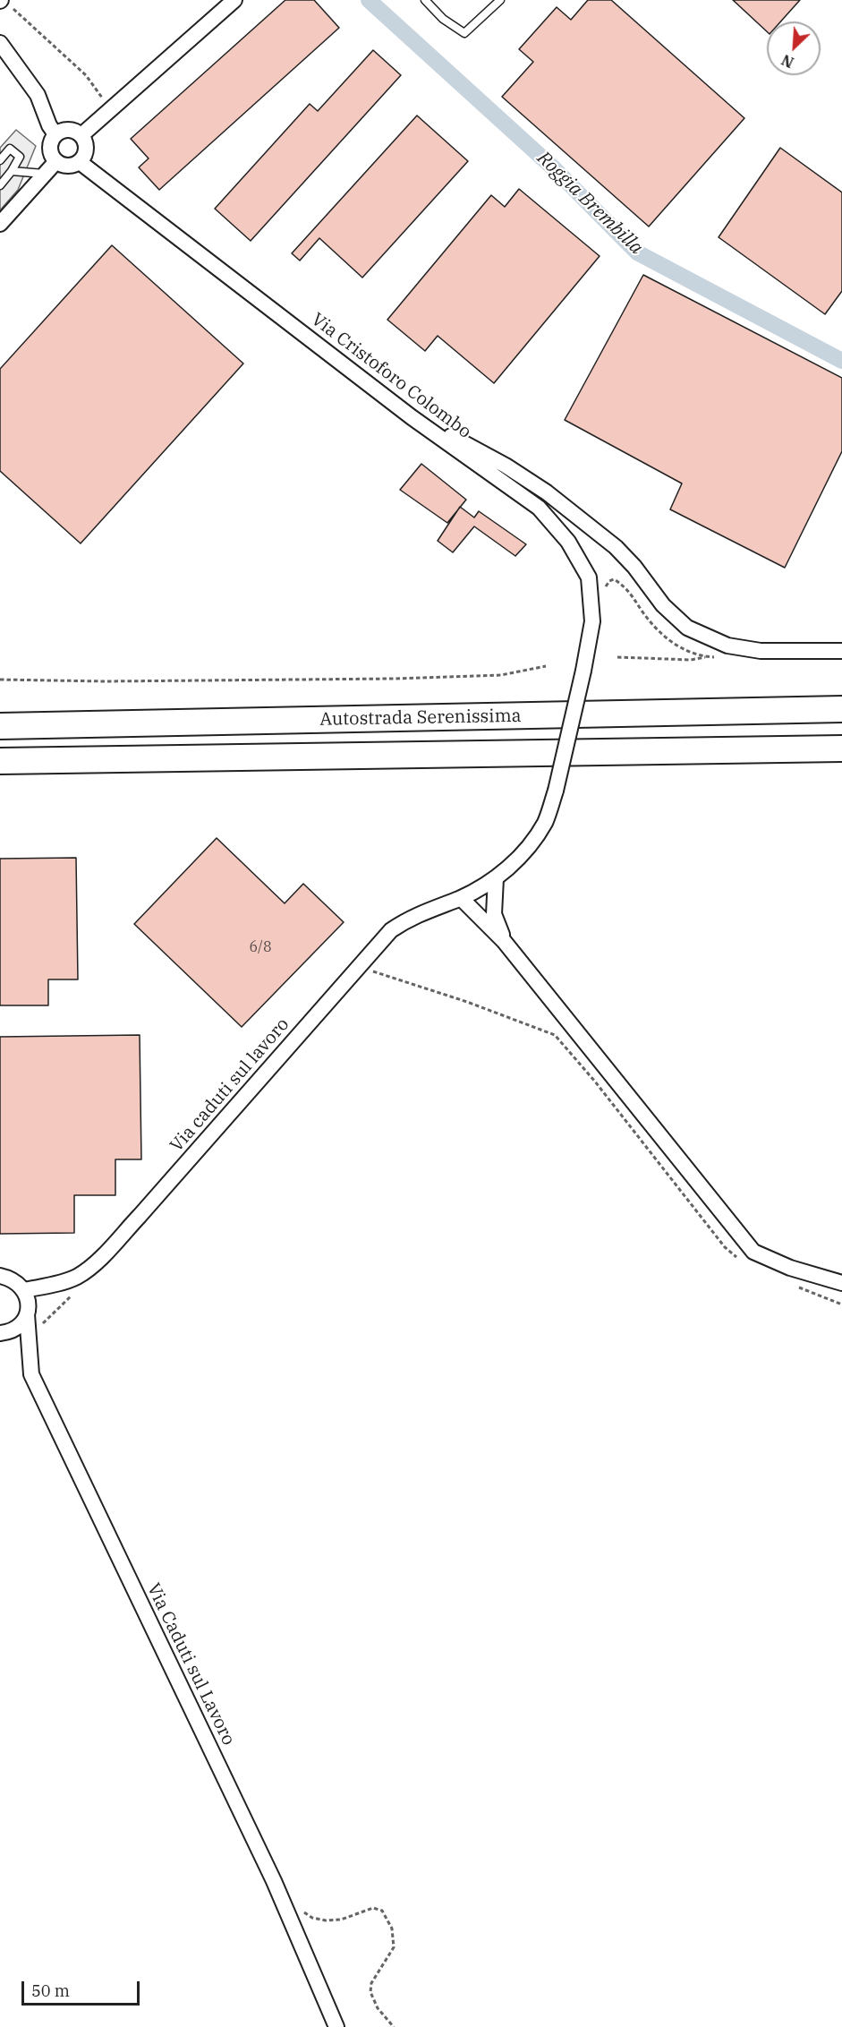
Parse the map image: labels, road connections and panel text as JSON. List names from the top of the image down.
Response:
{
  "streets": {
    "highway": ["Autostrada Serenissima"],
    "street": ["Via Cristoforo Colombo", "Via caduti sul lavoro", "Via Caduti sul Lavoro"]
  },
  "crossings": [
    ["Via Cristoforo Colombo", "Via caduti sul lavoro"],
    ["Via caduti sul lavoro", "Via Caduti sul Lavoro"]
  ],
  "water": ["Roggia Brembilla"],
  "house_numbers": ["6/8"],
  "scale_bar": "50 m",
  "north": "bottom left"
}
